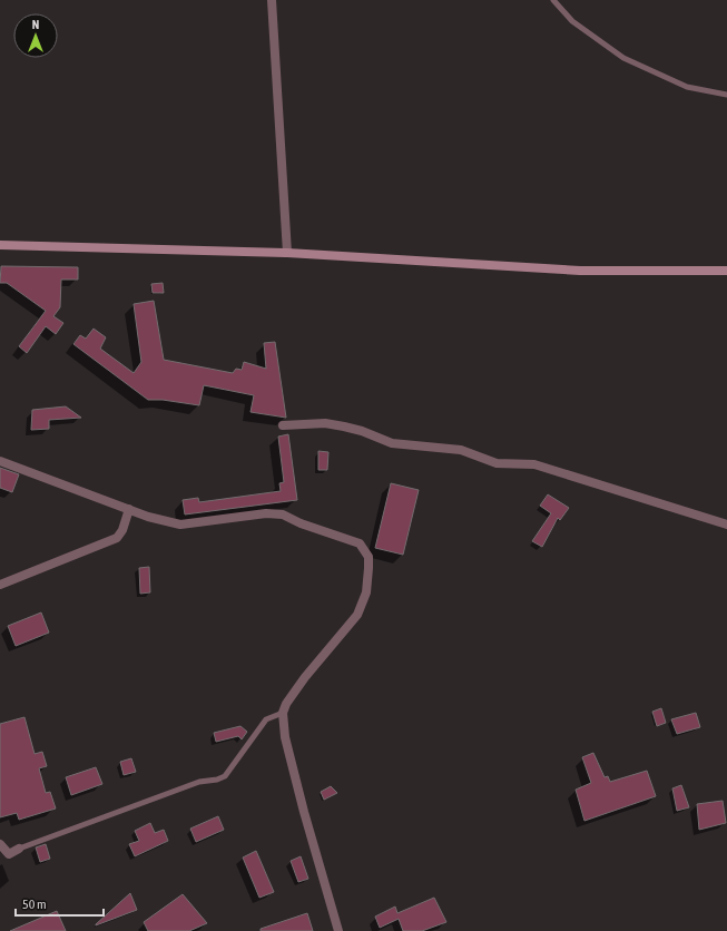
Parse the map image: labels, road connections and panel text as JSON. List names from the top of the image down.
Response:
{
  "scale_bar": "50 m",
  "north": "top"
}
